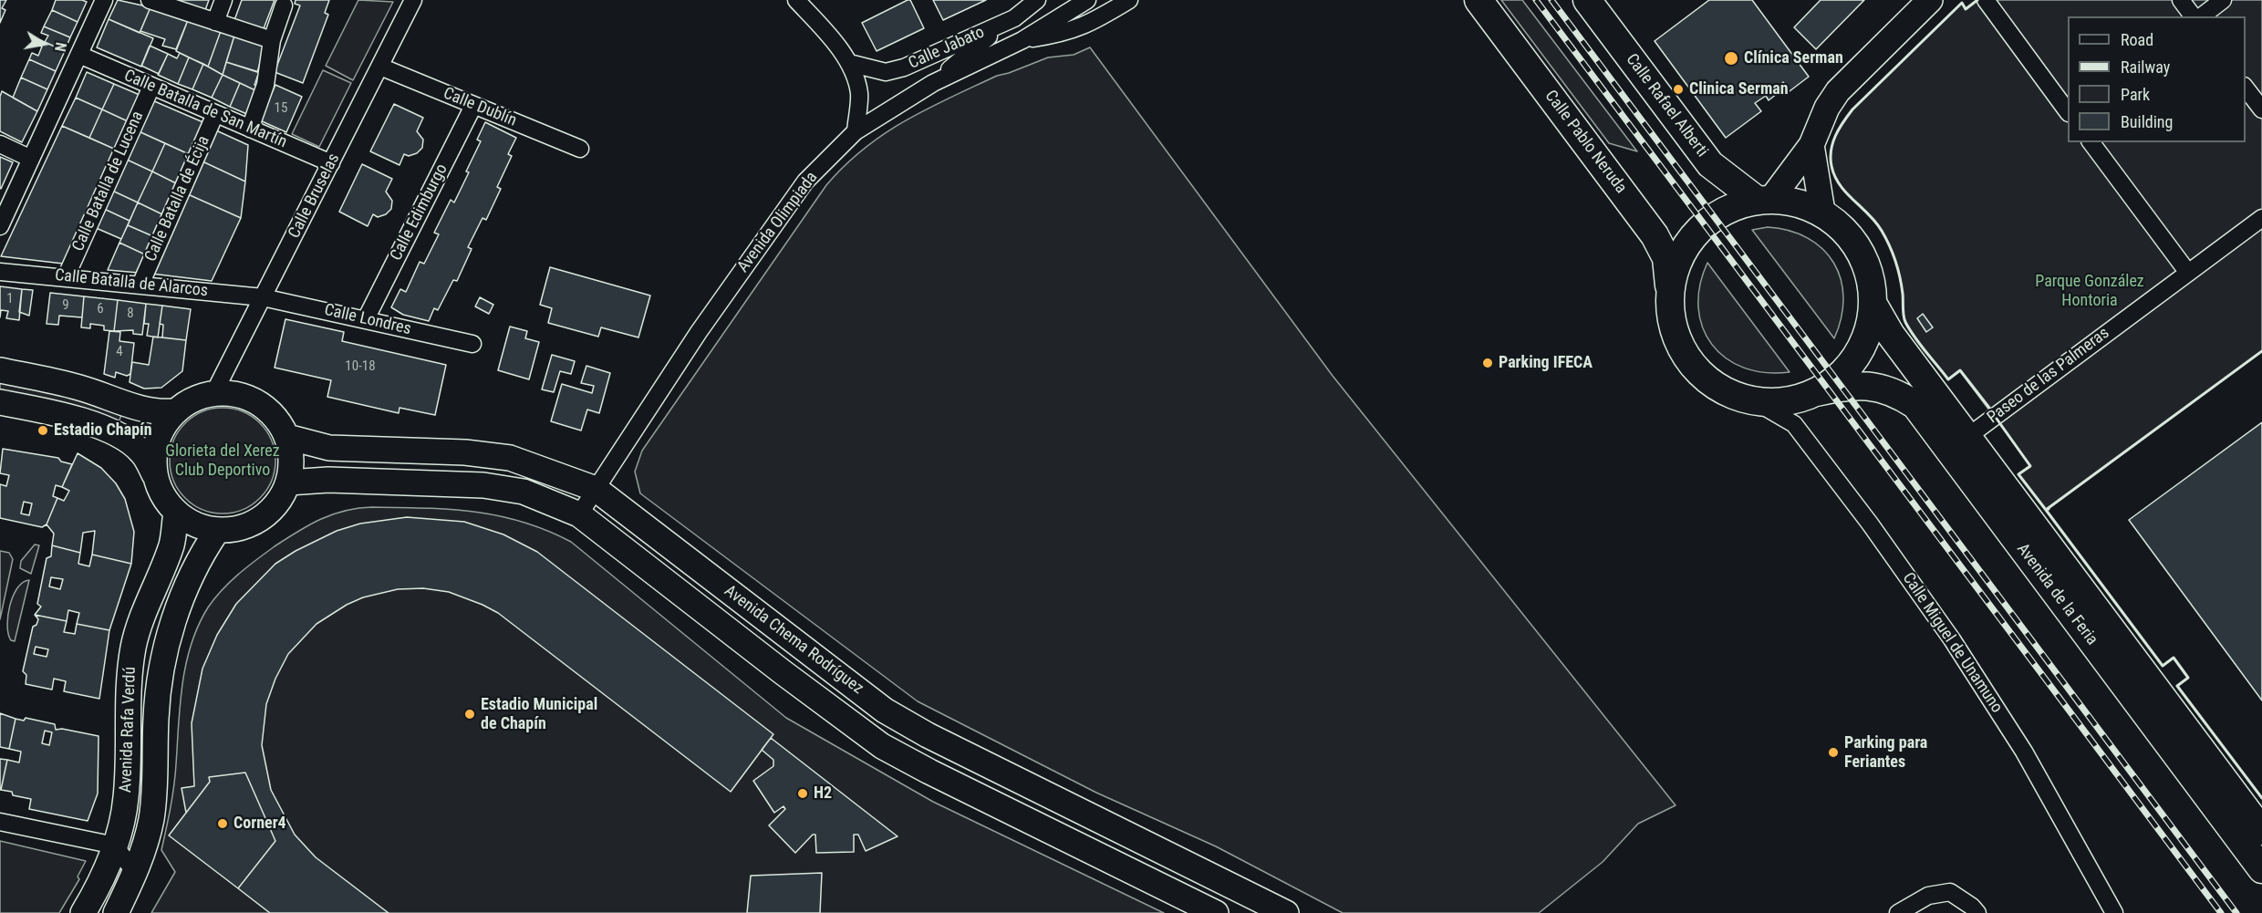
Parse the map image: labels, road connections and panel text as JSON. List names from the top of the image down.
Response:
{
  "streets": {
    "main road": [
      "Calle Rafael Alberti",
      "Calle Pablo Neruda",
      "Avenida de la Feria",
      "Avenida Chema Rodríguez",
      "Avenida Rafa Verdú"
    ],
    "street": [
      "Calle Jabato",
      "Calle Dublín",
      "Calle Batalla de San Martín",
      "Calle Batalla de Lucena",
      "Calle Bruselas",
      "Calle Batalla de Écija",
      "Calle Edimburgo",
      "Avenida Olimpiada",
      "Calle Batalla de Alarcos",
      "Calle Londres",
      "Paseo de las Palmeras",
      "Calle Miguel de Unamuno"
    ]
  },
  "crossings": [
    ["Calle Dublín", "Calle Bruselas"],
    ["Calle Dublín", "Calle Edimburgo"],
    ["Calle Batalla de San Martín", "Calle Batalla de Lucena"],
    ["Calle Batalla de San Martín", "Calle Bruselas"],
    ["Calle Batalla de San Martín", "Calle Batalla de Écija"],
    ["Calle Pablo Neruda", "Avenida de la Feria"],
    ["Calle Pablo Neruda", "Calle Miguel de Unamuno"],
    ["Calle Batalla de Lucena", "Calle Batalla de Alarcos"],
    ["Calle Bruselas", "Calle Batalla de Alarcos"],
    ["Calle Bruselas", "Calle Londres"],
    ["Calle Bruselas", "Avenida Chema Rodríguez"],
    ["Calle Bruselas", "Avenida Rafa Verdú"],
    ["Calle Batalla de Écija", "Calle Batalla de Alarcos"],
    ["Calle Edimburgo", "Calle Londres"],
    ["Avenida Olimpiada", "Avenida Chema Rodríguez"],
    ["Calle Batalla de Alarcos", "Calle Londres"],
    ["Paseo de las Palmeras", "Avenida de la Feria"],
    ["Avenida Chema Rodríguez", "Avenida Rafa Verdú"]
  ],
  "parks": ["Parque González Hontoria", "Glorieta del Xerez Club Deportivo"],
  "places": [
    "Clínica Serman",
    "Clinica Serman",
    "Parking IFECA",
    "Estadio Chapín",
    "Estadio Municipal de Chapín",
    "Parking para Feriantes",
    "H2",
    "Corner4"
  ],
  "house_numbers": [
    "15",
    "1",
    "9",
    "6",
    "8",
    "4",
    "10-18"
  ],
  "legend": [
    "Road",
    "Railway",
    "Park",
    "Building"
  ],
  "north": "right"
}
